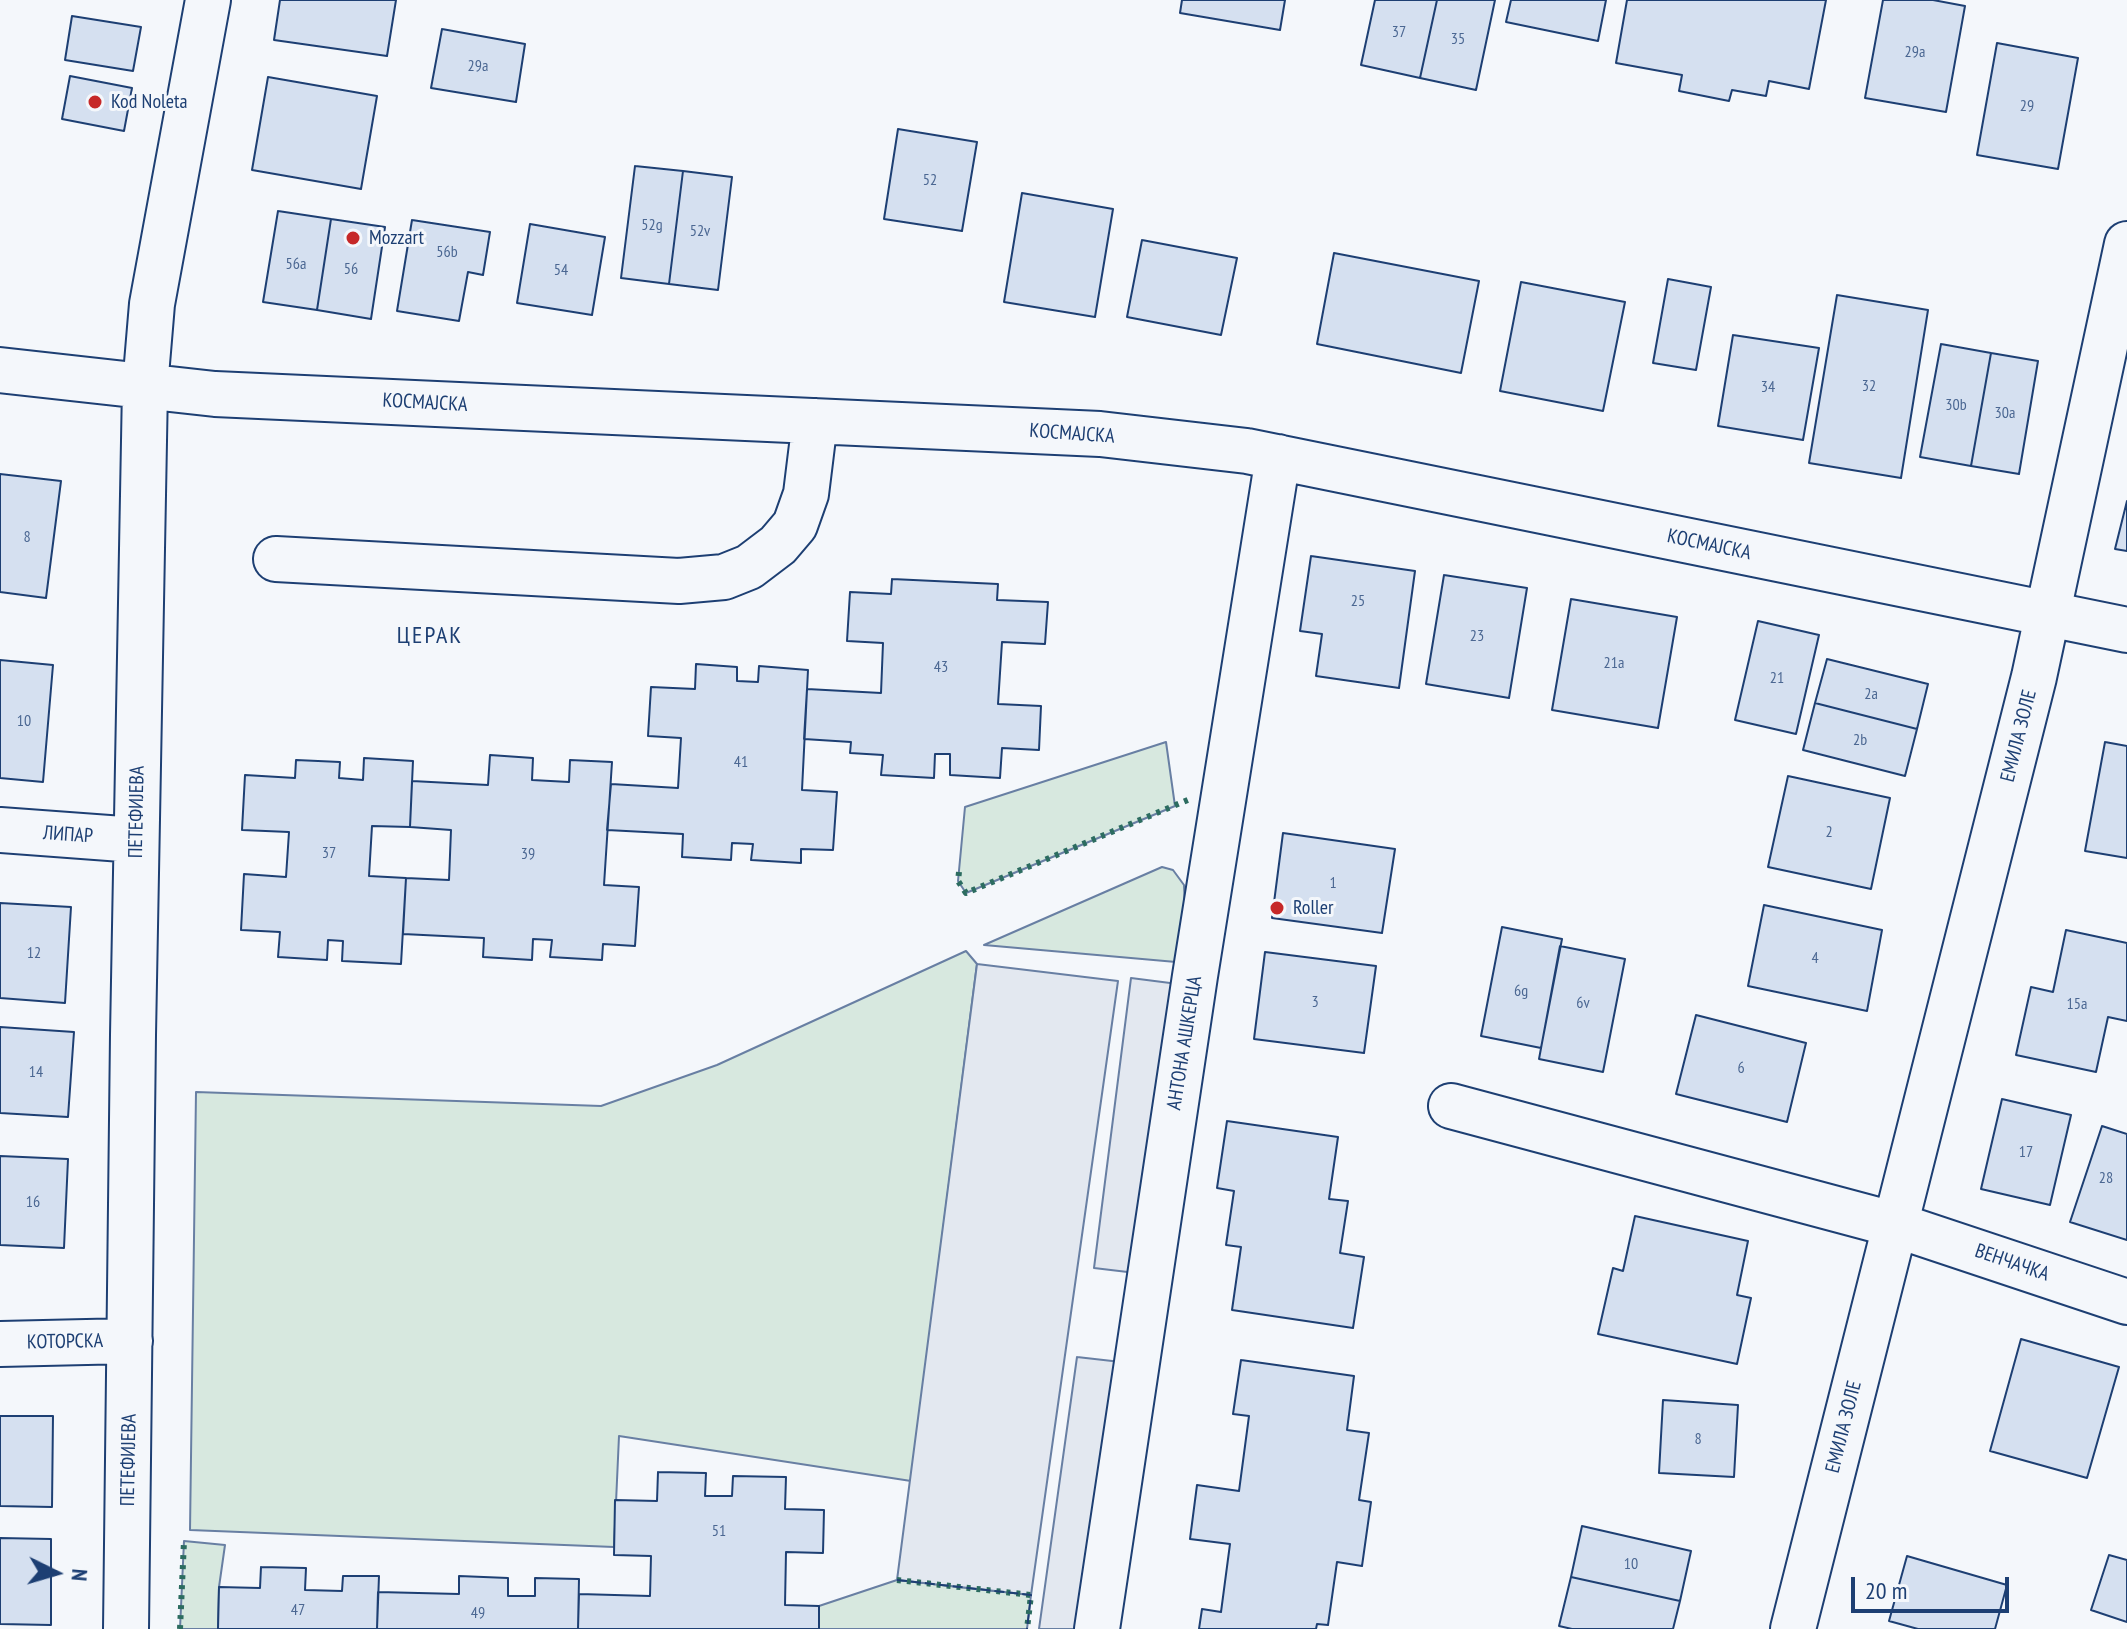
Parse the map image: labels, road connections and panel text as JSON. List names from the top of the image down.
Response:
{
  "streets": {
    "street": [
      "КОСМАЈСКА",
      "ЕМИЛА ЗОЛЕ",
      "ПЕТЕФИЈЕВА",
      "ЛИПАР",
      "АНТОНА АШКЕРЦА",
      "ВЕНЧАЧКА",
      "КОТОРСКА"
    ]
  },
  "crossings": [
    ["КОСМАЈСКА", "ЕМИЛА ЗОЛЕ"],
    ["КОСМАЈСКА", "ПЕТЕФИЈЕВА"],
    ["КОСМАЈСКА", "АНТОНА АШКЕРЦА"],
    ["ЕМИЛА ЗОЛЕ", "ВЕНЧАЧКА"],
    ["ПЕТЕФИЈЕВА", "ЛИПАР"],
    ["ПЕТЕФИЈЕВА", "КОТОРСКА"]
  ],
  "districts": ["ЦЕРАК"],
  "places": ["Kod Noleta", "Mozzart", "Roller"],
  "house_numbers": [
    "37",
    "35",
    "29a",
    "29a",
    "29",
    "52",
    "52g",
    "52v",
    "56b",
    "56a",
    "56",
    "54",
    "32",
    "34",
    "30b",
    "30a",
    "8",
    "25",
    "23",
    "21a",
    "43",
    "21",
    "2a",
    "10",
    "2b",
    "41",
    "2",
    "37",
    "39",
    "1",
    "12",
    "4",
    "6g",
    "3",
    "6v",
    "15a",
    "6",
    "14",
    "17",
    "28",
    "16",
    "8",
    "51",
    "10",
    "47",
    "49"
  ],
  "scale_bar": "20 m",
  "north": "right"
}
